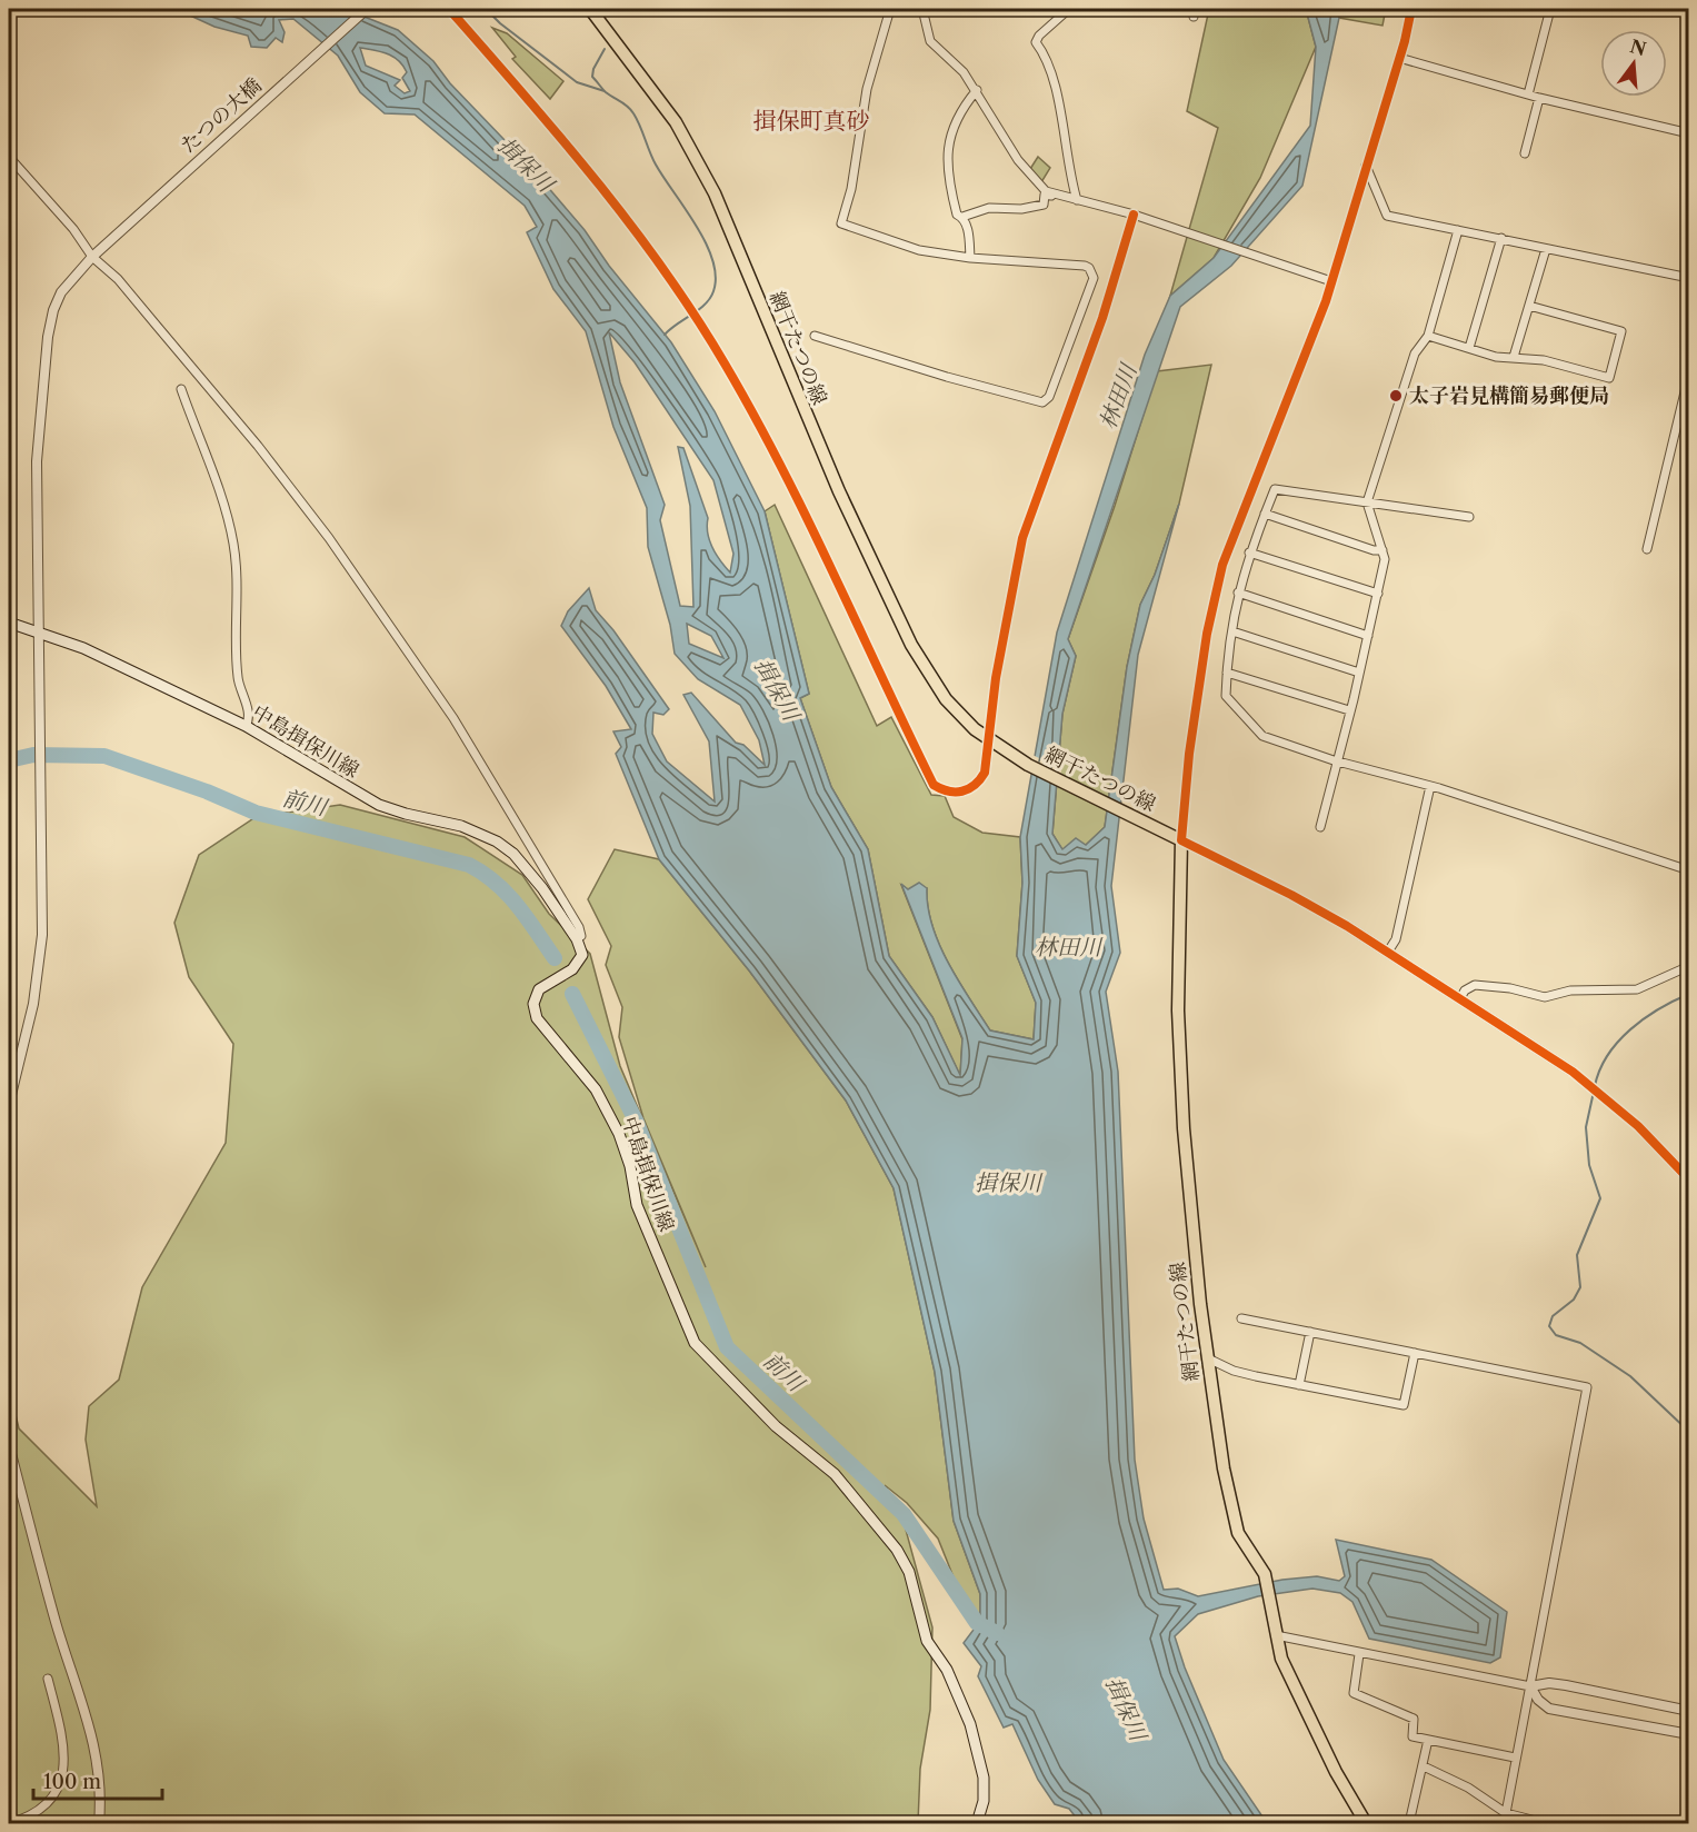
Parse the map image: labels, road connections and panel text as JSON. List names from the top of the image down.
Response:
{
  "streets": {
    "main road": ["網干たつの線", "中島揖保川線"],
    "street": ["たつの大橋"]
  },
  "crossings": [
    ["たつの大橋", "中島揖保川線"]
  ],
  "districts": ["揖保町真砂"],
  "water": ["揖保川", "林田川", "前川"],
  "places": ["太子岩見構簡易郵便局"],
  "scale_bar": "100 m",
  "north": "top"
}
